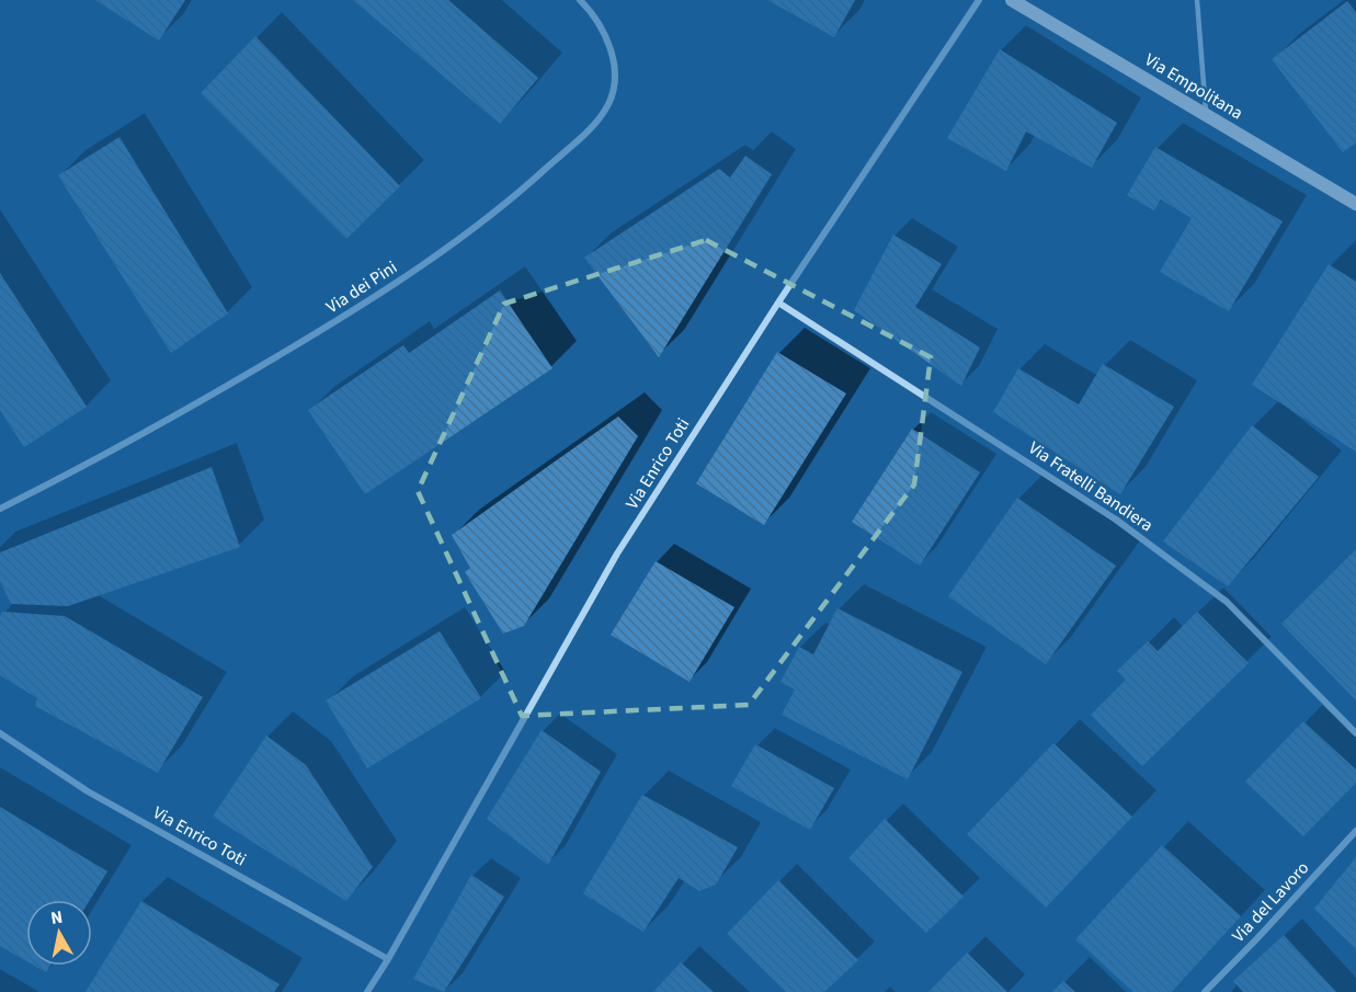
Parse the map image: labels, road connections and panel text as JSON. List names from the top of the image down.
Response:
{
  "streets": {
    "main road": ["Via Empolitana"],
    "street": [
      "Via dei Pini",
      "Via Enrico Toti",
      "Via Fratelli Bandiera",
      "Via del Lavoro"
    ]
  },
  "crossings": [
    ["Via Enrico Toti", "Via Fratelli Bandiera"]
  ],
  "north": "top"
}
